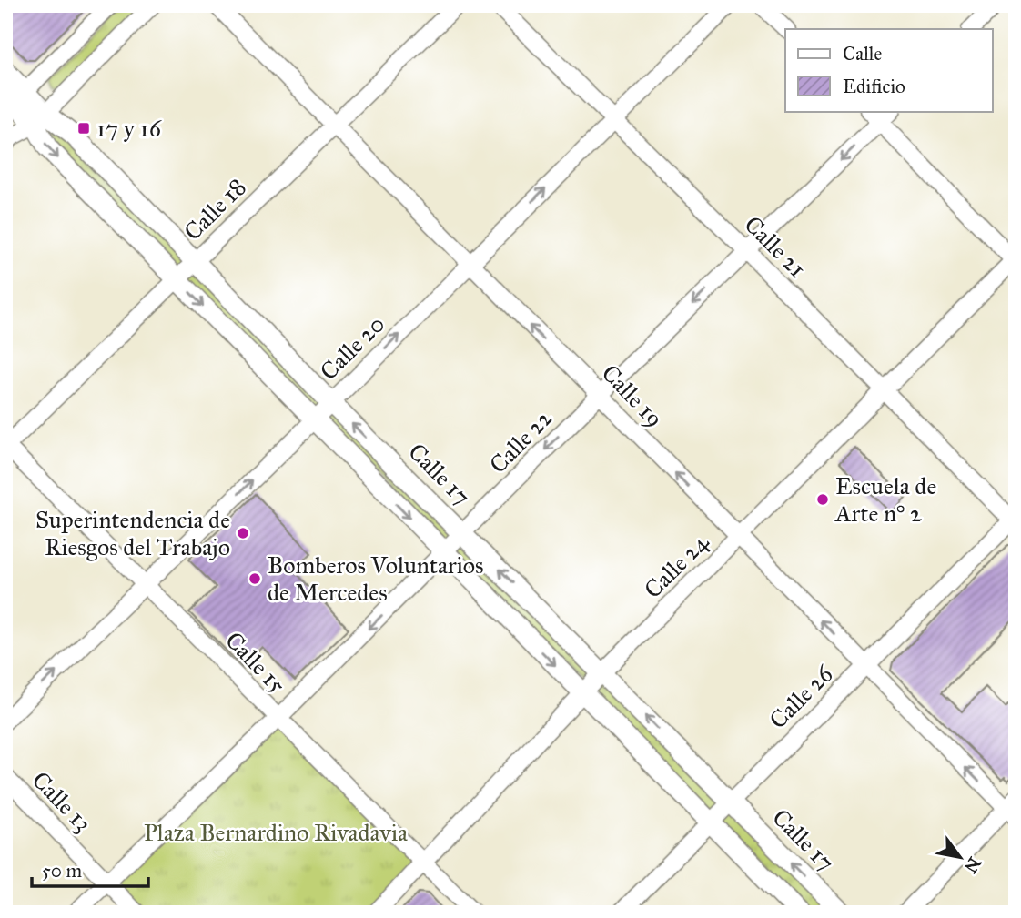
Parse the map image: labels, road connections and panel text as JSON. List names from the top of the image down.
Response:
{
  "streets": {
    "main road": ["Calle 17"],
    "street": [
      "Calle 18",
      "Calle 21",
      "Calle 20",
      "Calle 19",
      "Calle 22",
      "Calle 24",
      "Calle 15",
      "Calle 26",
      "Calle 13"
    ]
  },
  "crossings": [
    ["Calle 18", "Calle 19"],
    ["Calle 18", "Calle 17"],
    ["Calle 18", "Calle 15"],
    ["Calle 21", "Calle 20"],
    ["Calle 21", "Calle 22"],
    ["Calle 21", "Calle 24"],
    ["Calle 21", "Calle 26"],
    ["Calle 20", "Calle 19"],
    ["Calle 20", "Calle 17"],
    ["Calle 20", "Calle 15"],
    ["Calle 19", "Calle 22"],
    ["Calle 19", "Calle 24"],
    ["Calle 19", "Calle 26"],
    ["Calle 22", "Calle 17"],
    ["Calle 22", "Calle 15"],
    ["Calle 22", "Calle 13"],
    ["Calle 17", "Calle 24"],
    ["Calle 17", "Calle 26"],
    ["Calle 24", "Calle 15"]
  ],
  "one_way": ["Calle 20", "Calle 19", "Calle 22"],
  "parks": ["Plaza Bernardino Rivadavia"],
  "places": {
    "transit": ["17 y 16"],
    "other": ["Escuela de Arte n° 2", "Superintendencia de Riesgos del Trabajo", "Bomberos Voluntarios de Mercedes"]
  },
  "legend": ["Calle", "Edificio"],
  "scale_bar": "50 m",
  "north": "bottom right"
}
